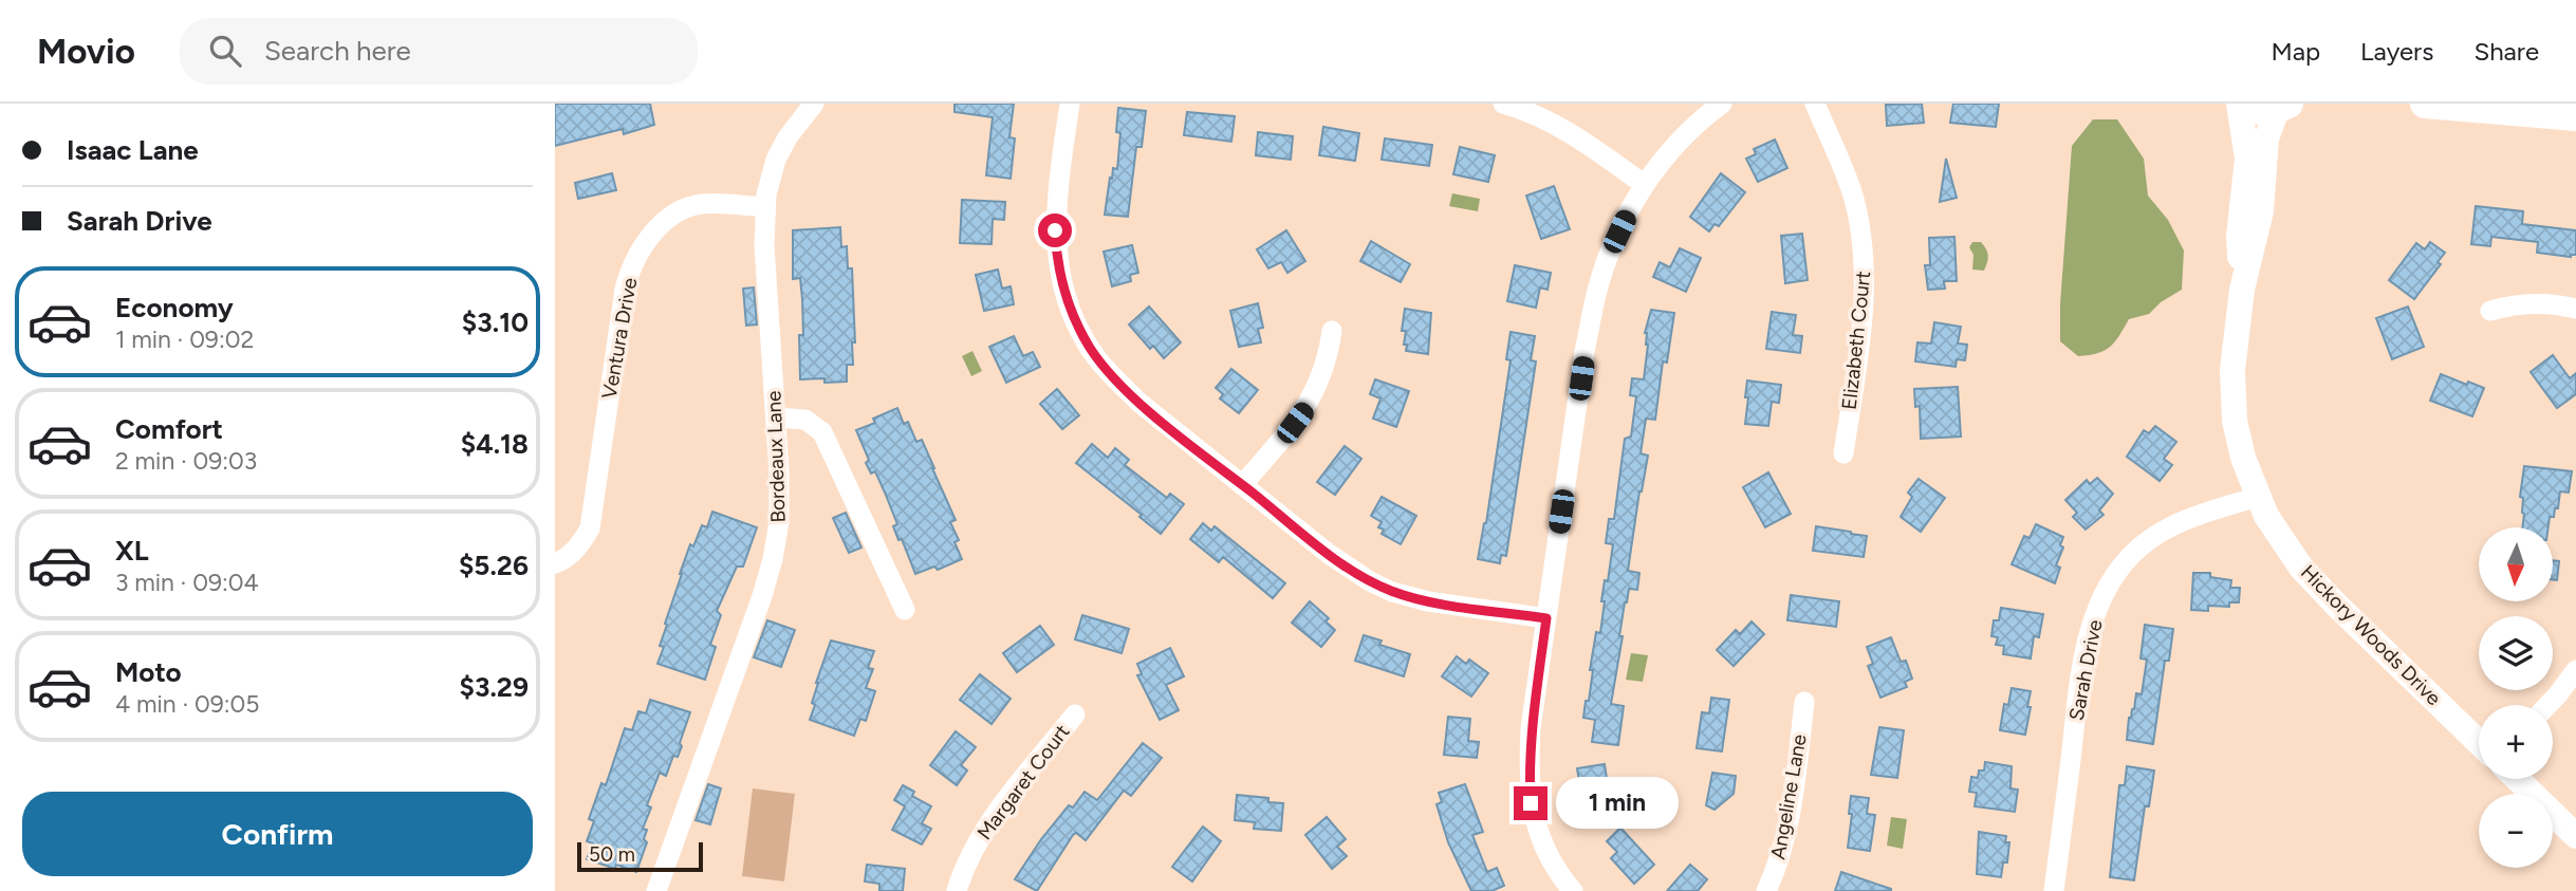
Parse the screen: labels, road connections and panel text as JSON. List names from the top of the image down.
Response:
{
  "streets": {
    "street": [
      "Ventura Drive",
      "Elizabeth Court",
      "Bordeaux Lane",
      "Hickory Woods Drive",
      "Sarah Drive",
      "Margaret Court",
      "Angeline Lane"
    ]
  },
  "crossings": [
    ["Ventura Drive", "Bordeaux Lane"],
    ["Hickory Woods Drive", "Sarah Drive"]
  ],
  "scale_bar": "50 m",
  "north": "bottom",
  "page": {
    "header": "Movio",
    "search": "Search here",
    "nav": ["Map", "Layers", "Share"],
    "banner": ["Isaac Lane", "Sarah Drive"],
    "list": [
      {
        "name": "Economy",
        "note": "1 min · 09:02",
        "value": "$3.10"
      },
      {
        "name": "Comfort",
        "note": "2 min · 09:03",
        "value": "$4.18"
      },
      {
        "name": "XL",
        "note": "3 min · 09:04",
        "value": "$5.26"
      },
      {
        "name": "Moto",
        "note": "4 min · 09:05",
        "value": "$3.29"
      }
    ],
    "map_buttons": ["+", "−"],
    "buttons": "Confirm",
    "bubble": "1 min",
    "scale": "50 m"
  }
}
